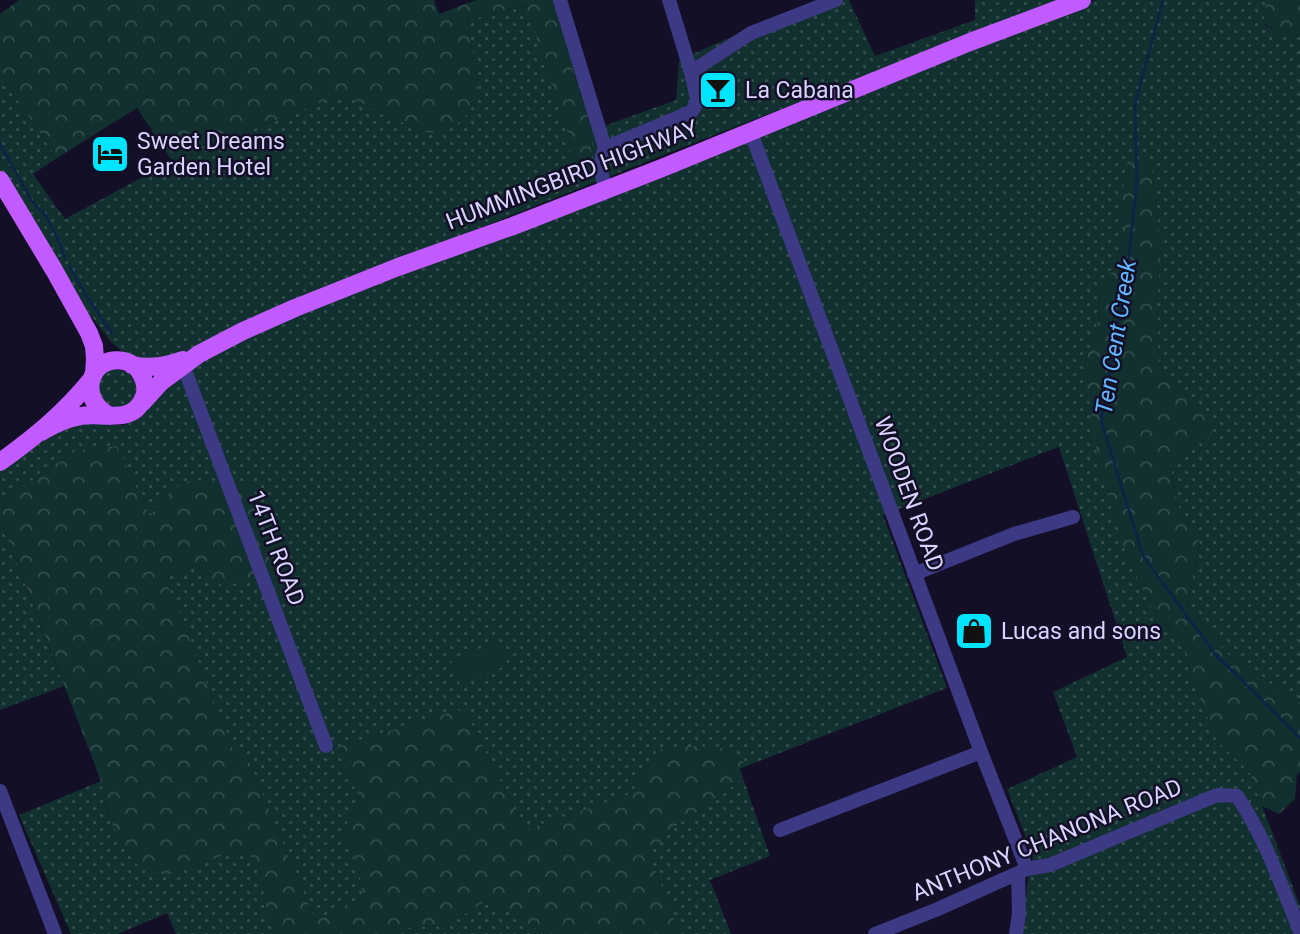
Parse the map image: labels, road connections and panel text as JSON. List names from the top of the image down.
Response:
{
  "streets": {
    "main road": ["HUMMINGBIRD HIGHWAY"],
    "street": ["WOODEN ROAD", "14TH ROAD", "ANTHONY CHANONA ROAD"]
  },
  "crossings": [
    ["HUMMINGBIRD HIGHWAY", "WOODEN ROAD"],
    ["HUMMINGBIRD HIGHWAY", "14TH ROAD"],
    ["WOODEN ROAD", "ANTHONY CHANONA ROAD"]
  ],
  "water": ["Ten Cent Creek"],
  "places": {
    "bar": ["La Cabana"],
    "hotel": ["Sweet Dreams Garden Hotel"],
    "shop": ["Lucas and sons"]
  }
}
